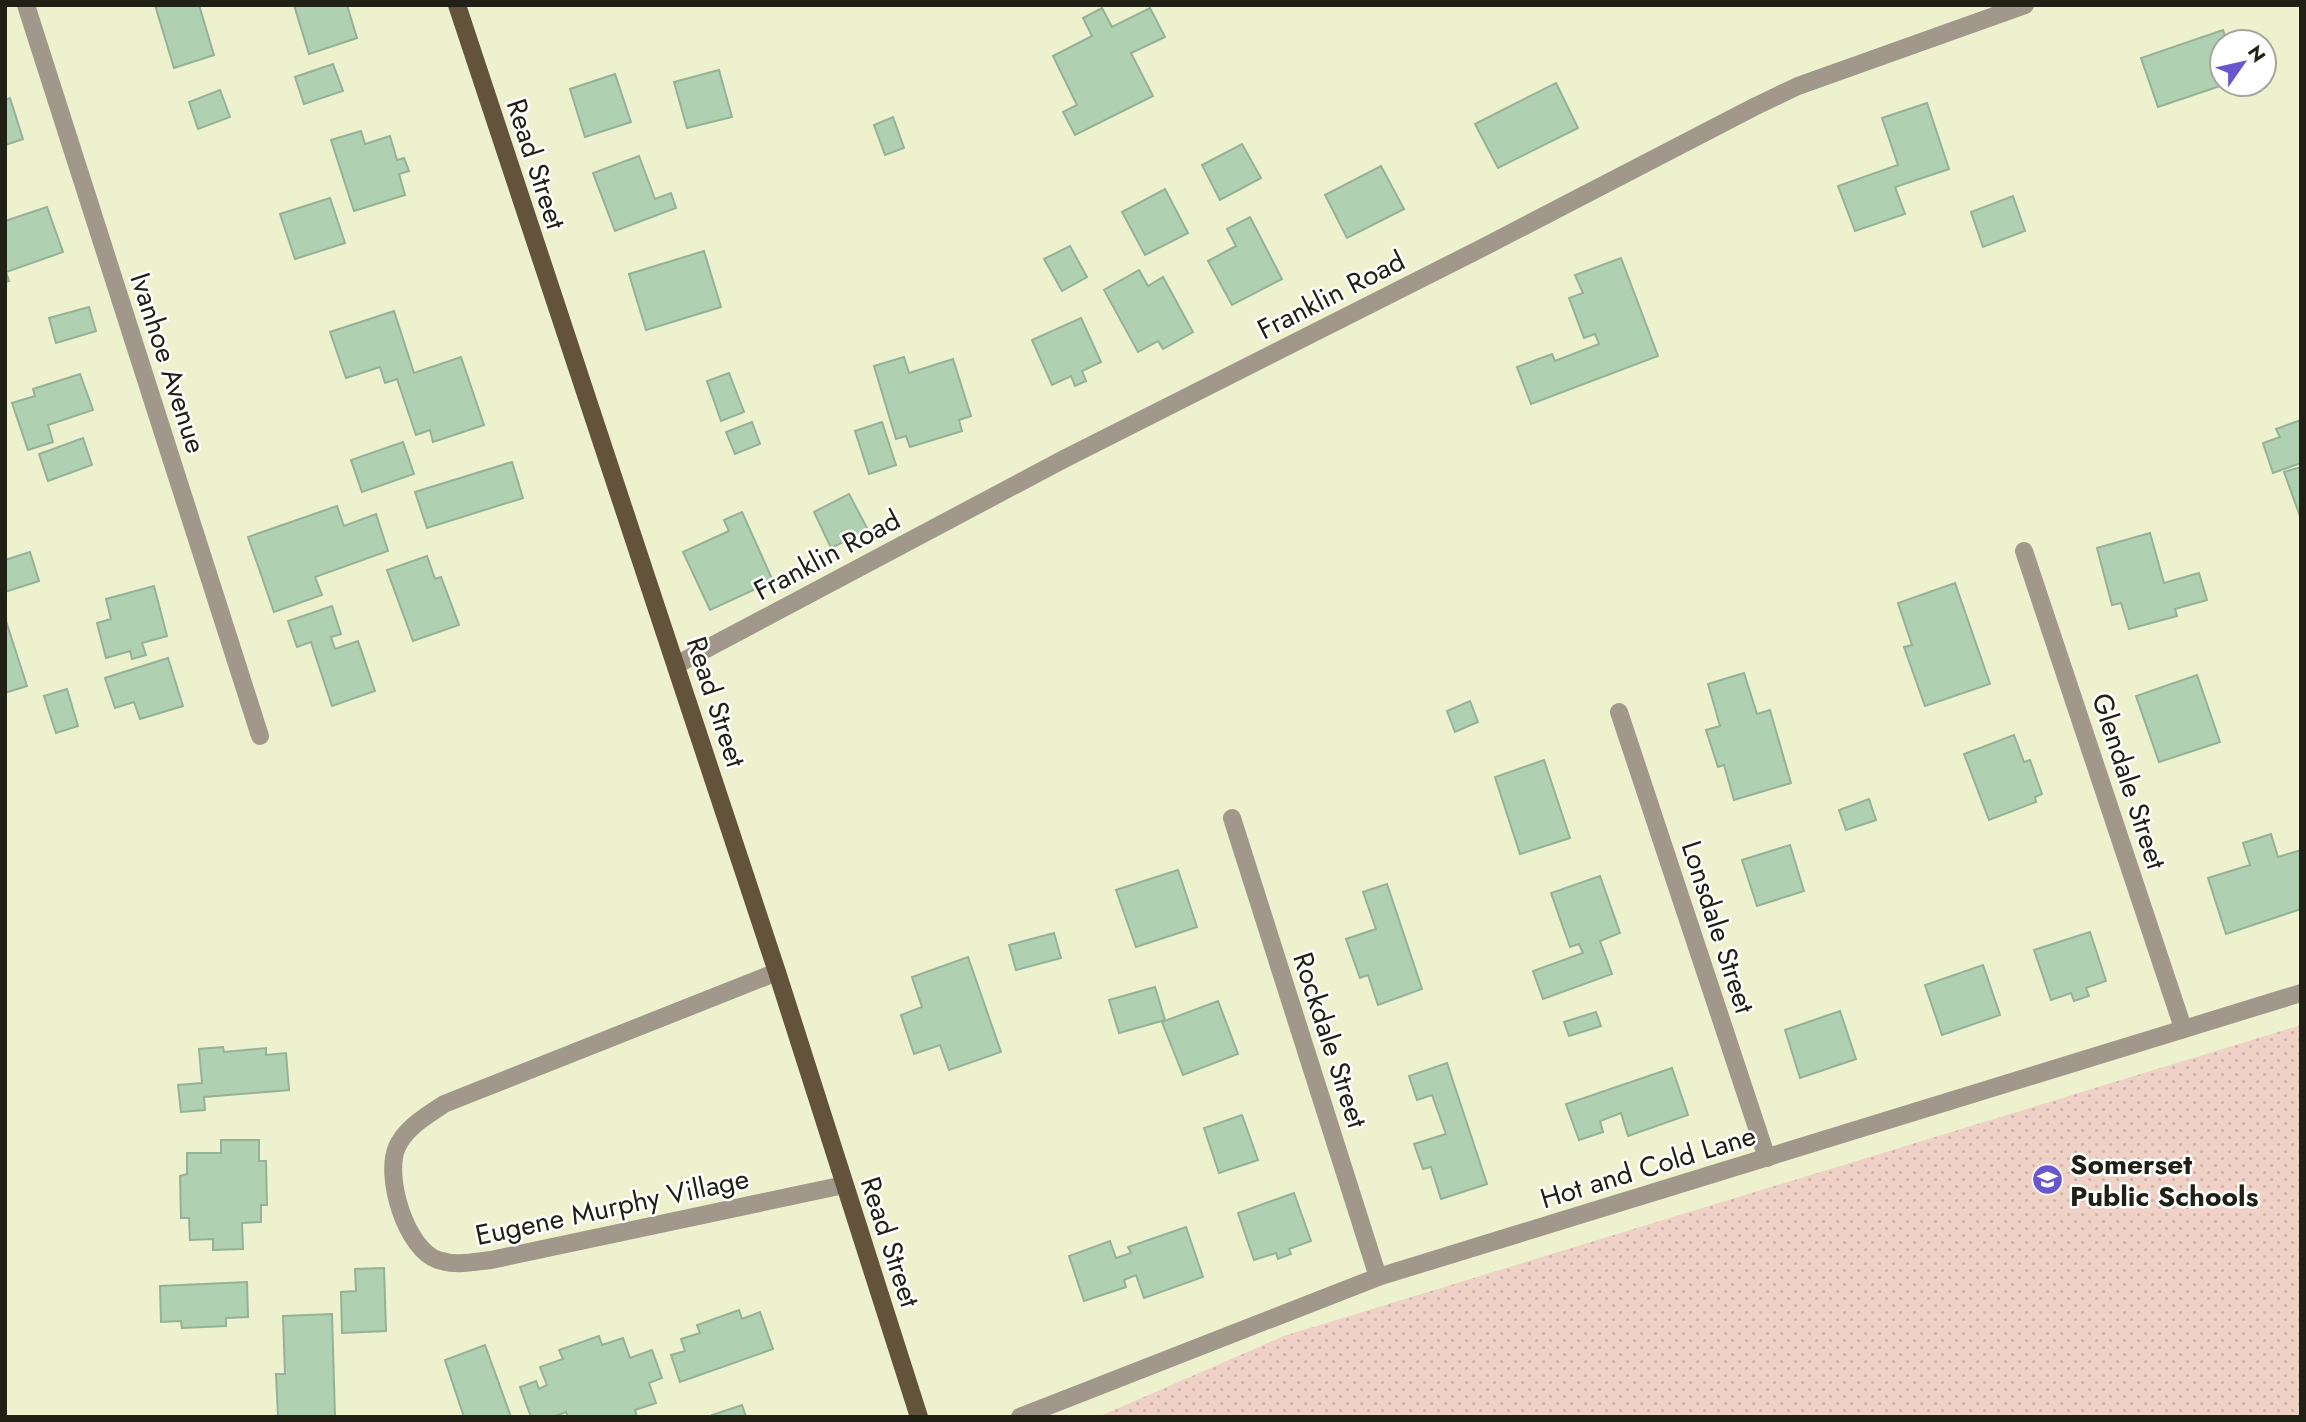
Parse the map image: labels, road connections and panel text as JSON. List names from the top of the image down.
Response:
{
  "streets": {
    "main road": ["Read Street"],
    "street": [
      "Franklin Road",
      "Ivanhoe Avenue",
      "Glendale Street",
      "Lonsdale Street",
      "Rockdale Street",
      "Hot and Cold Lane",
      "Eugene Murphy Village"
    ]
  },
  "crossings": [
    ["Read Street", "Franklin Road"],
    ["Read Street", "Eugene Murphy Village"],
    ["Glendale Street", "Hot and Cold Lane"],
    ["Lonsdale Street", "Hot and Cold Lane"],
    ["Rockdale Street", "Hot and Cold Lane"]
  ],
  "places": {
    "school or university": ["Somerset Public Schools"]
  },
  "north": "top right"
}
